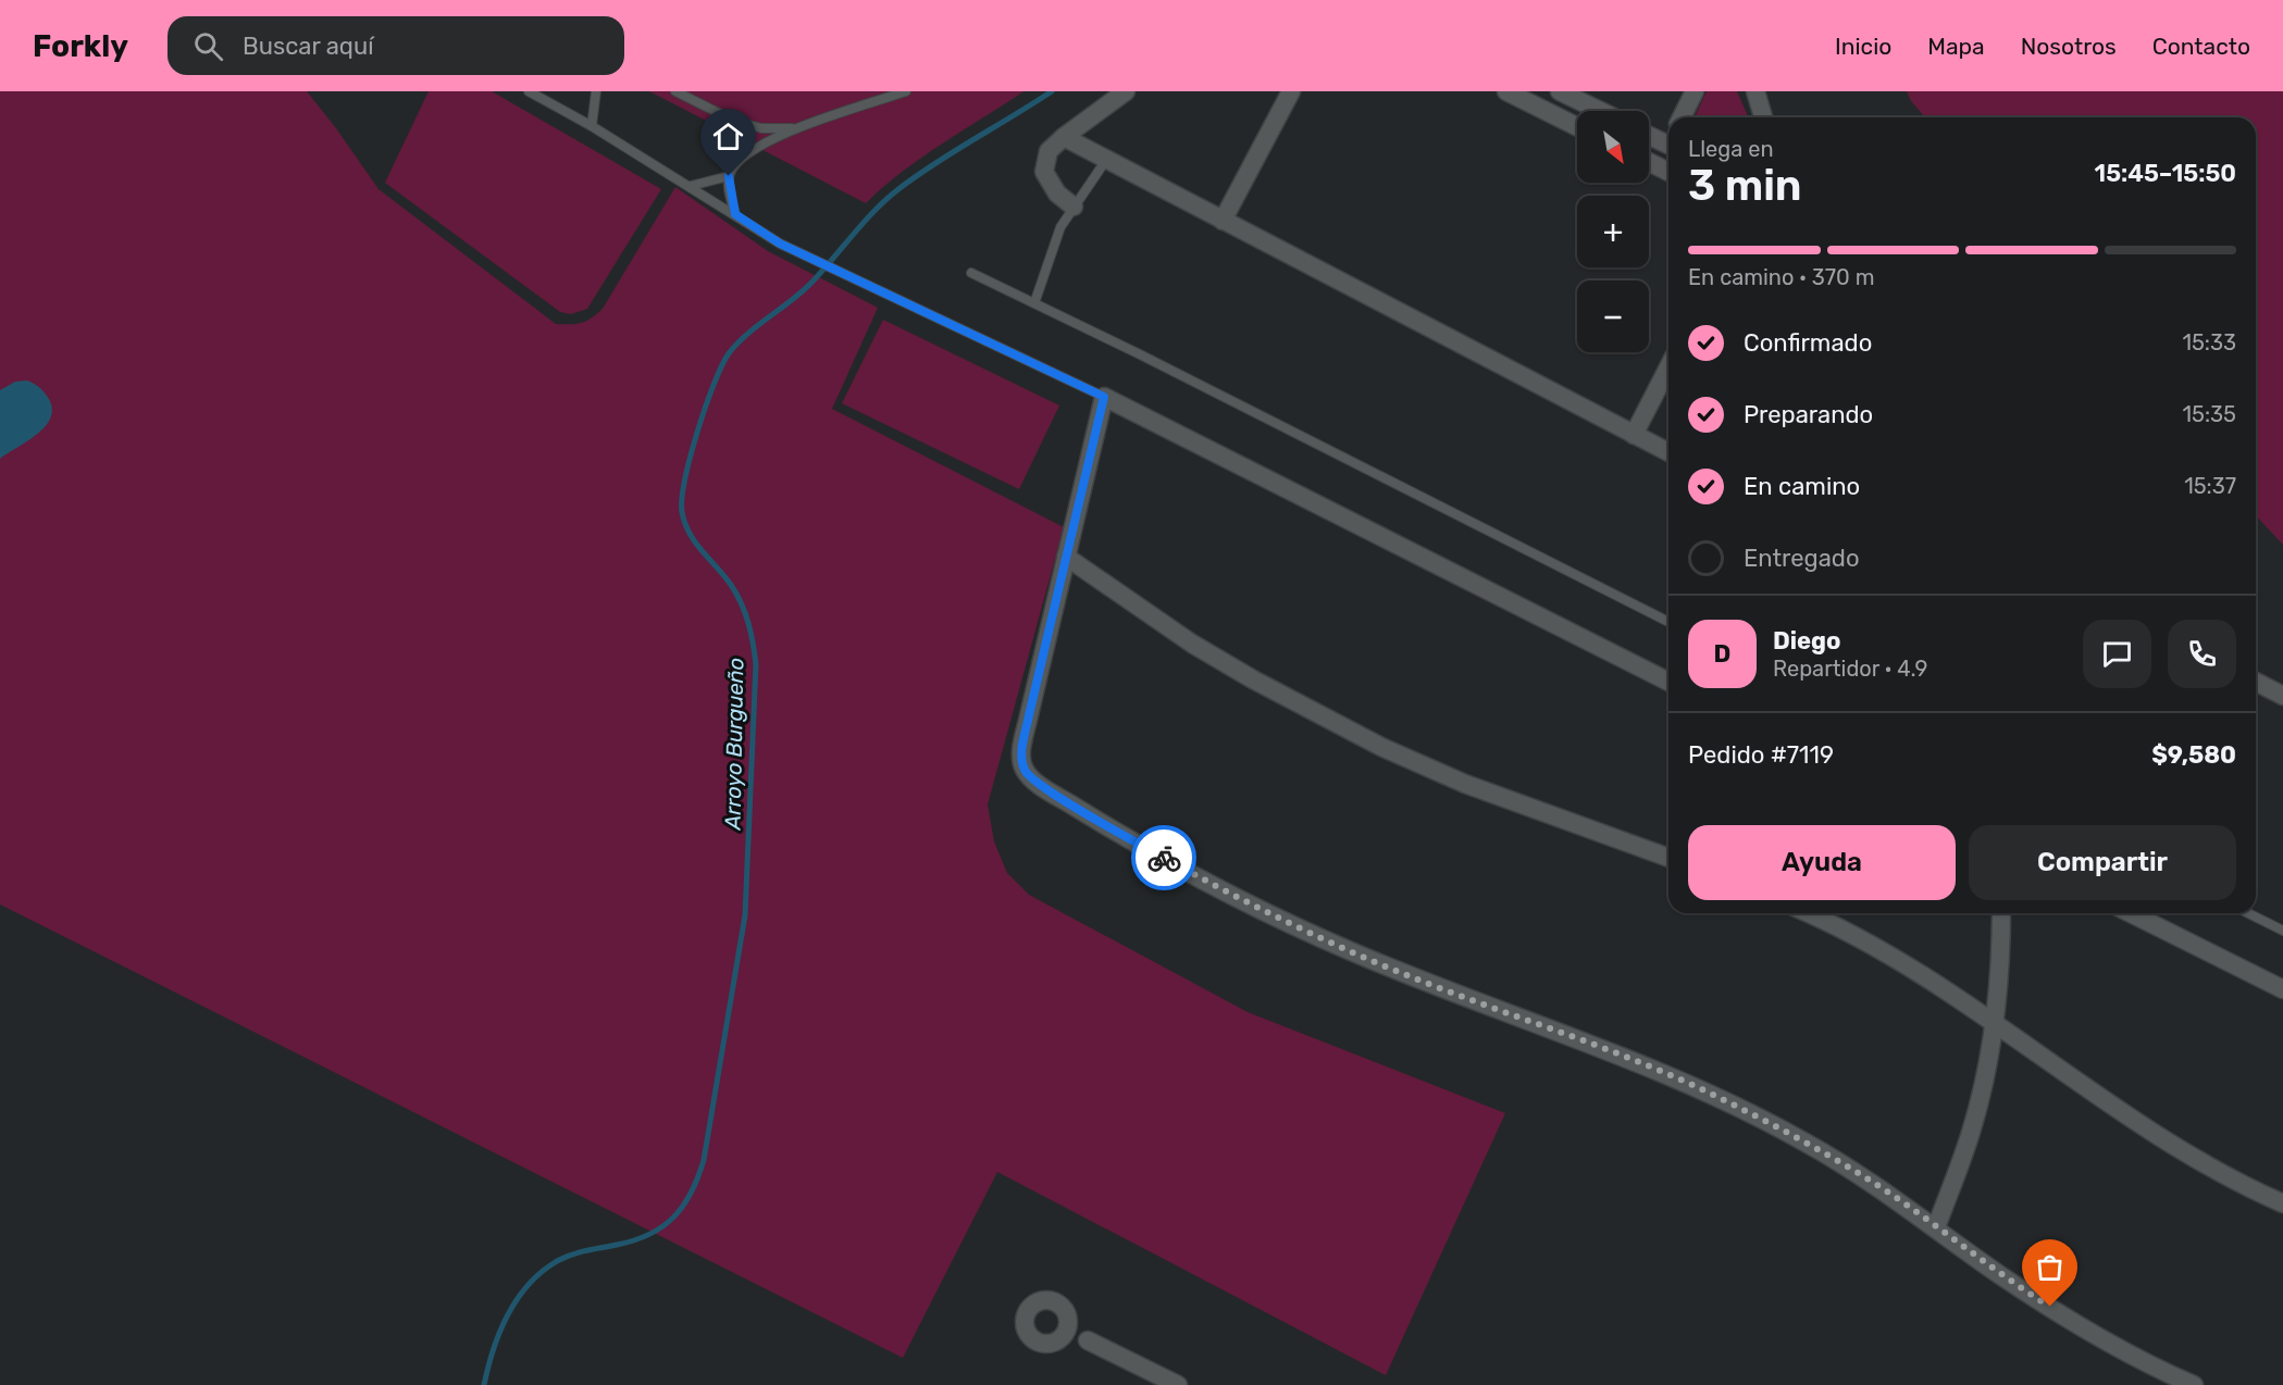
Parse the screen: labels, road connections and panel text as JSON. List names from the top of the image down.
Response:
{
  "water": ["Arroyo Burgueño"],
  "north": "bottom right",
  "page": {
    "header": "Forkly",
    "search": "Buscar aquí",
    "nav": [
      "Inicio",
      "Mapa",
      "Nosotros",
      "Contacto"
    ],
    "map_buttons": ["+", "−"],
    "heading": ["3 min", "Llega en", "15:45–15:50"],
    "panel": [
      "Diego",
      "Repartidor · 4.9",
      "Pedido #7119",
      "$9,580"
    ],
    "bar": "En camino · 370 m",
    "list": [
      ["Confirmado", "15:33"],
      ["Preparando", "15:35"],
      ["En camino", "15:37"],
      "Entregado"
    ],
    "round": "D",
    "buttons": ["Ayuda", "Compartir"]
  }
}
